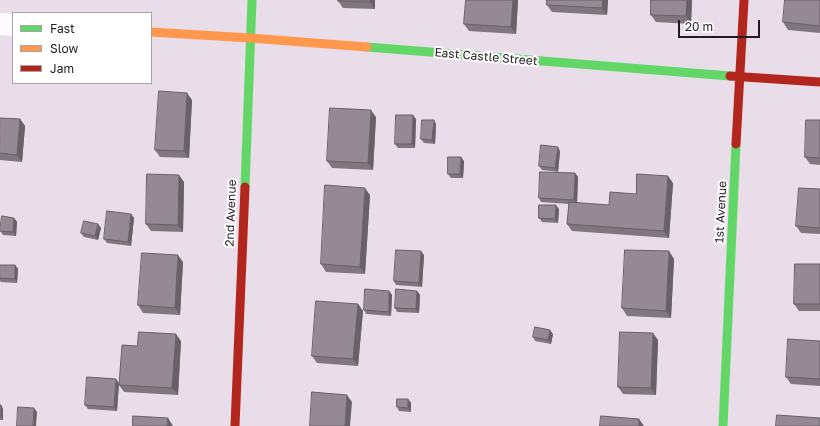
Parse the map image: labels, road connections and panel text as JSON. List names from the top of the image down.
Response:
{
  "streets": {
    "street": ["East Castle Street", "1st Avenue", "2nd Avenue"]
  },
  "crossings": [
    ["East Castle Street", "1st Avenue"],
    ["East Castle Street", "2nd Avenue"]
  ],
  "legend": ["Fast", "Slow", "Jam"],
  "scale_bar": "20 m"
}
